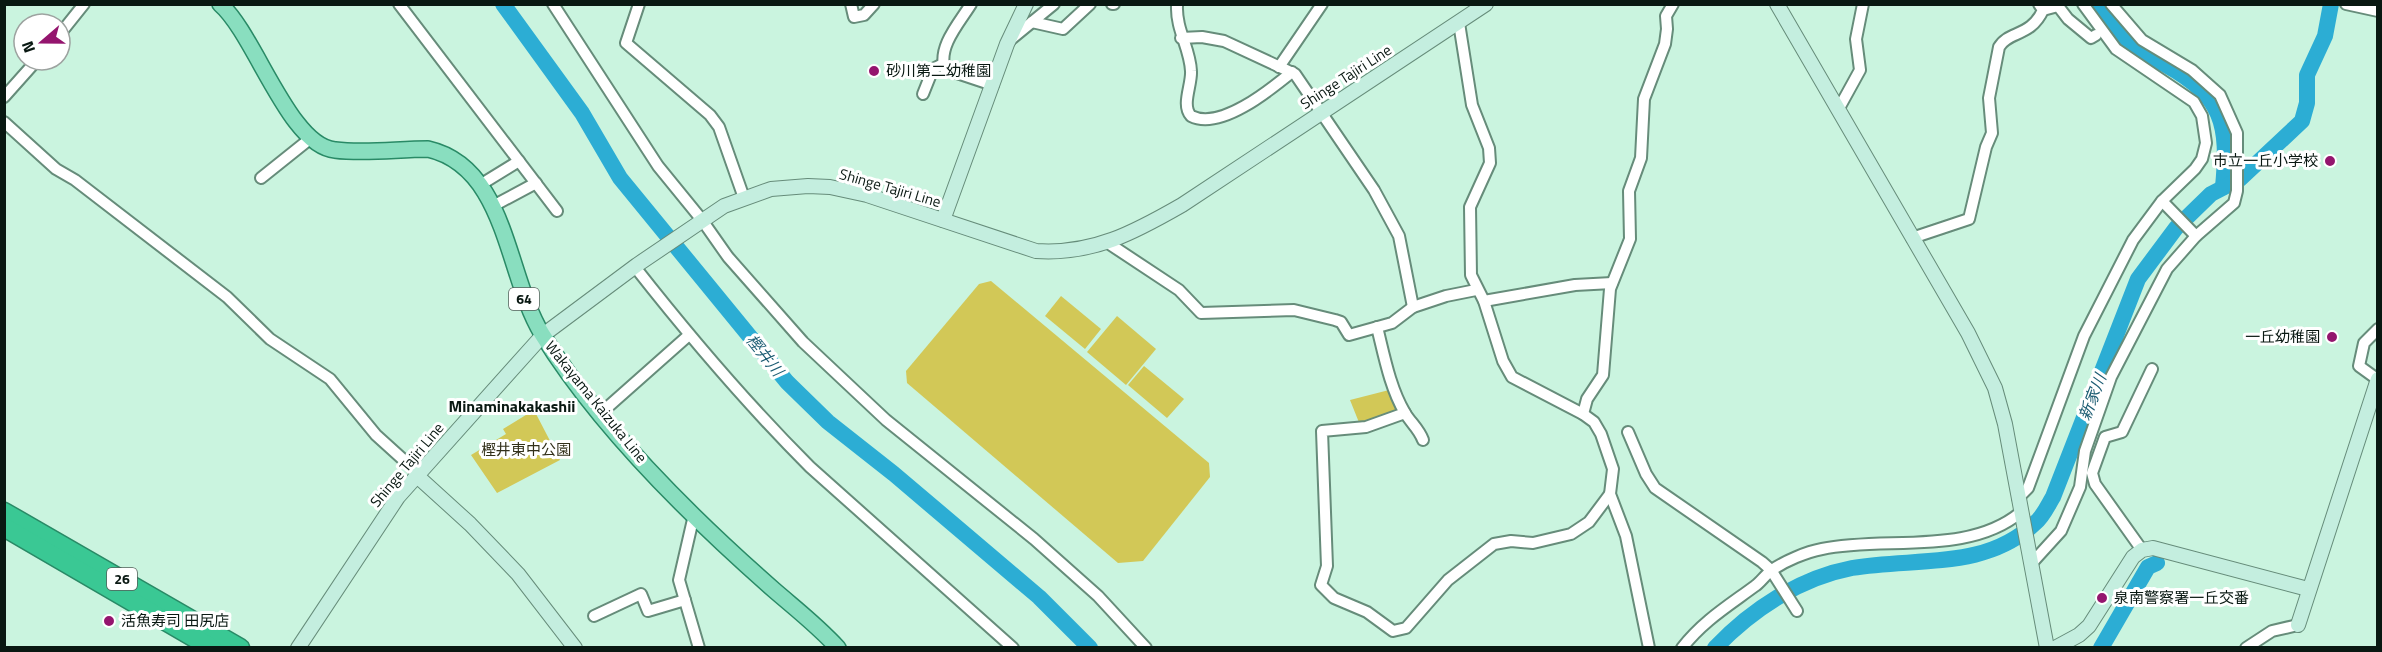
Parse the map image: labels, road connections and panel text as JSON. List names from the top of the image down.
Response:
{
  "streets": {
    "highway": ["26"],
    "main road": ["64", "Wakayama Kaizuka Line"],
    "street": ["Shinge Tajiri Line"]
  },
  "crossings": [
    ["Shinge Tajiri Line", "Wakayama Kaizuka Line"]
  ],
  "districts": ["Minaminakakashii"],
  "water": ["樫井川", "新家川"],
  "parks": ["樫井東中公園"],
  "places": [
    "砂川第二幼稚園",
    "市立一丘小学校",
    "一丘幼稚園",
    "泉南警察署一丘交番",
    "活魚寿司 田尻店"
  ],
  "north": "left"
}
